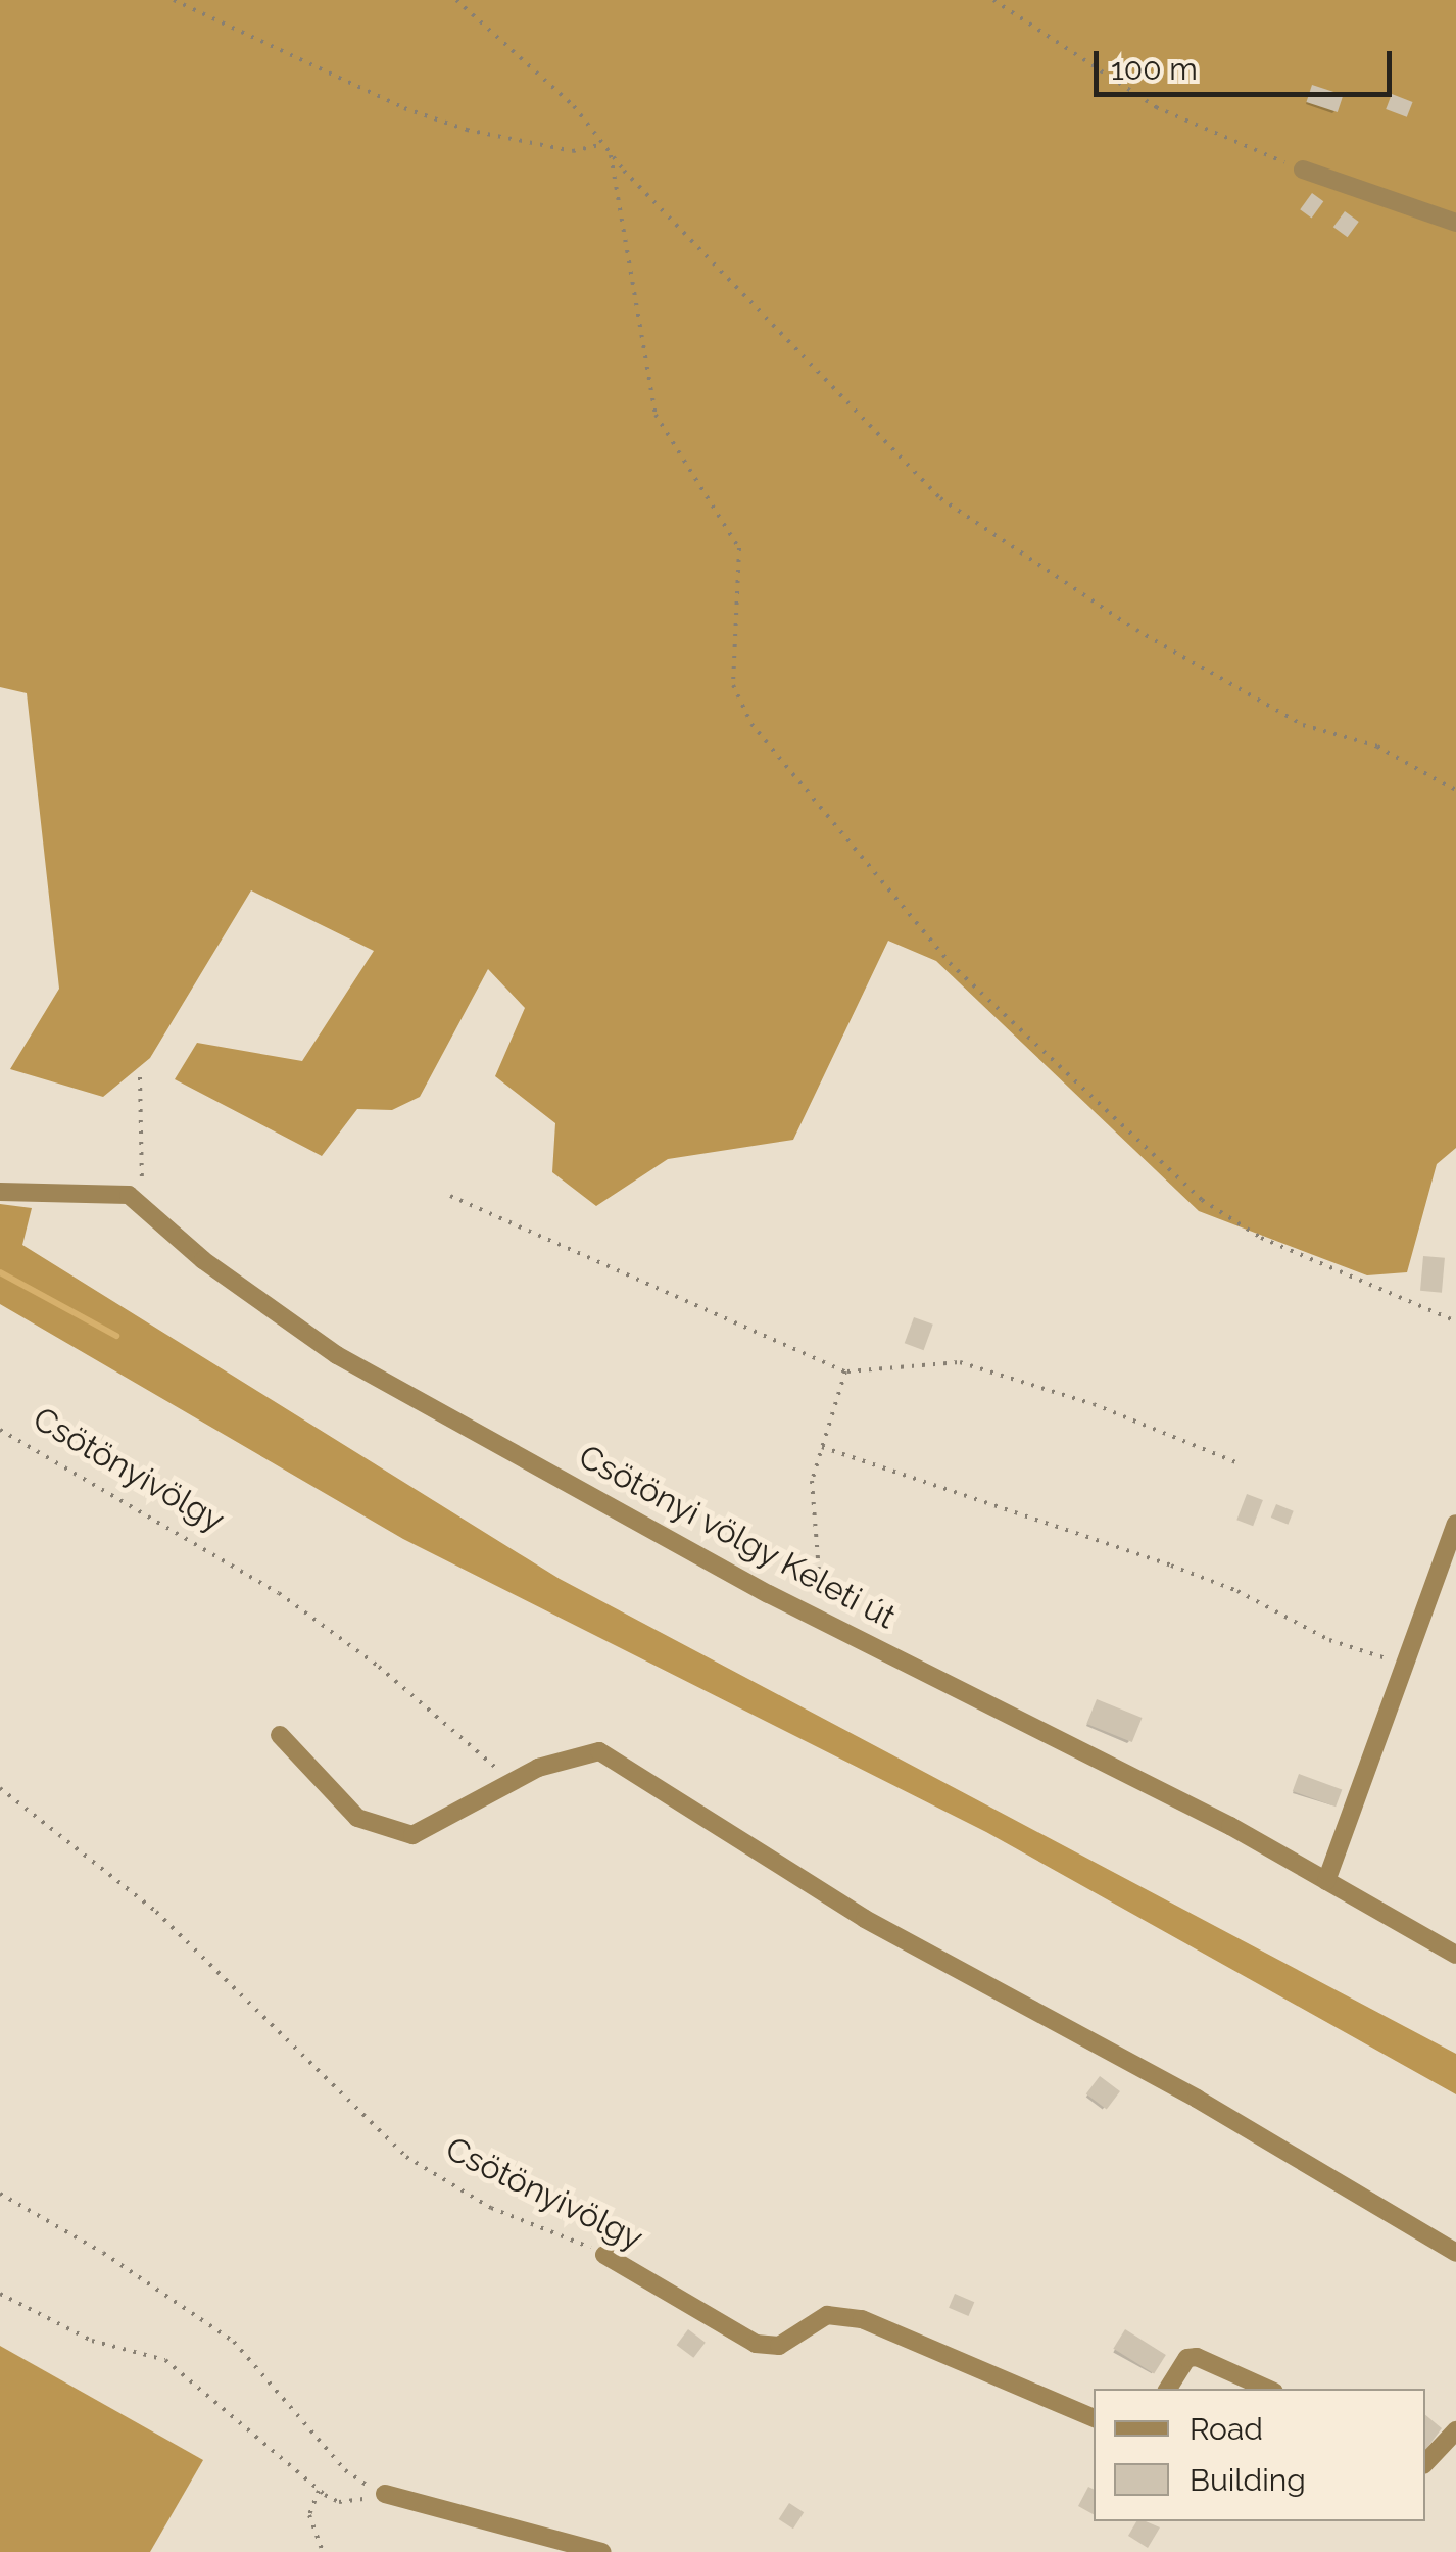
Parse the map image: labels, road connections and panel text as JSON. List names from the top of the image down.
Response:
{
  "streets": {
    "street": ["Csötönyivölgy", "Csötönyi völgy Keleti út"]
  },
  "legend": ["Road", "Building"],
  "scale_bar": "100 m"
}
